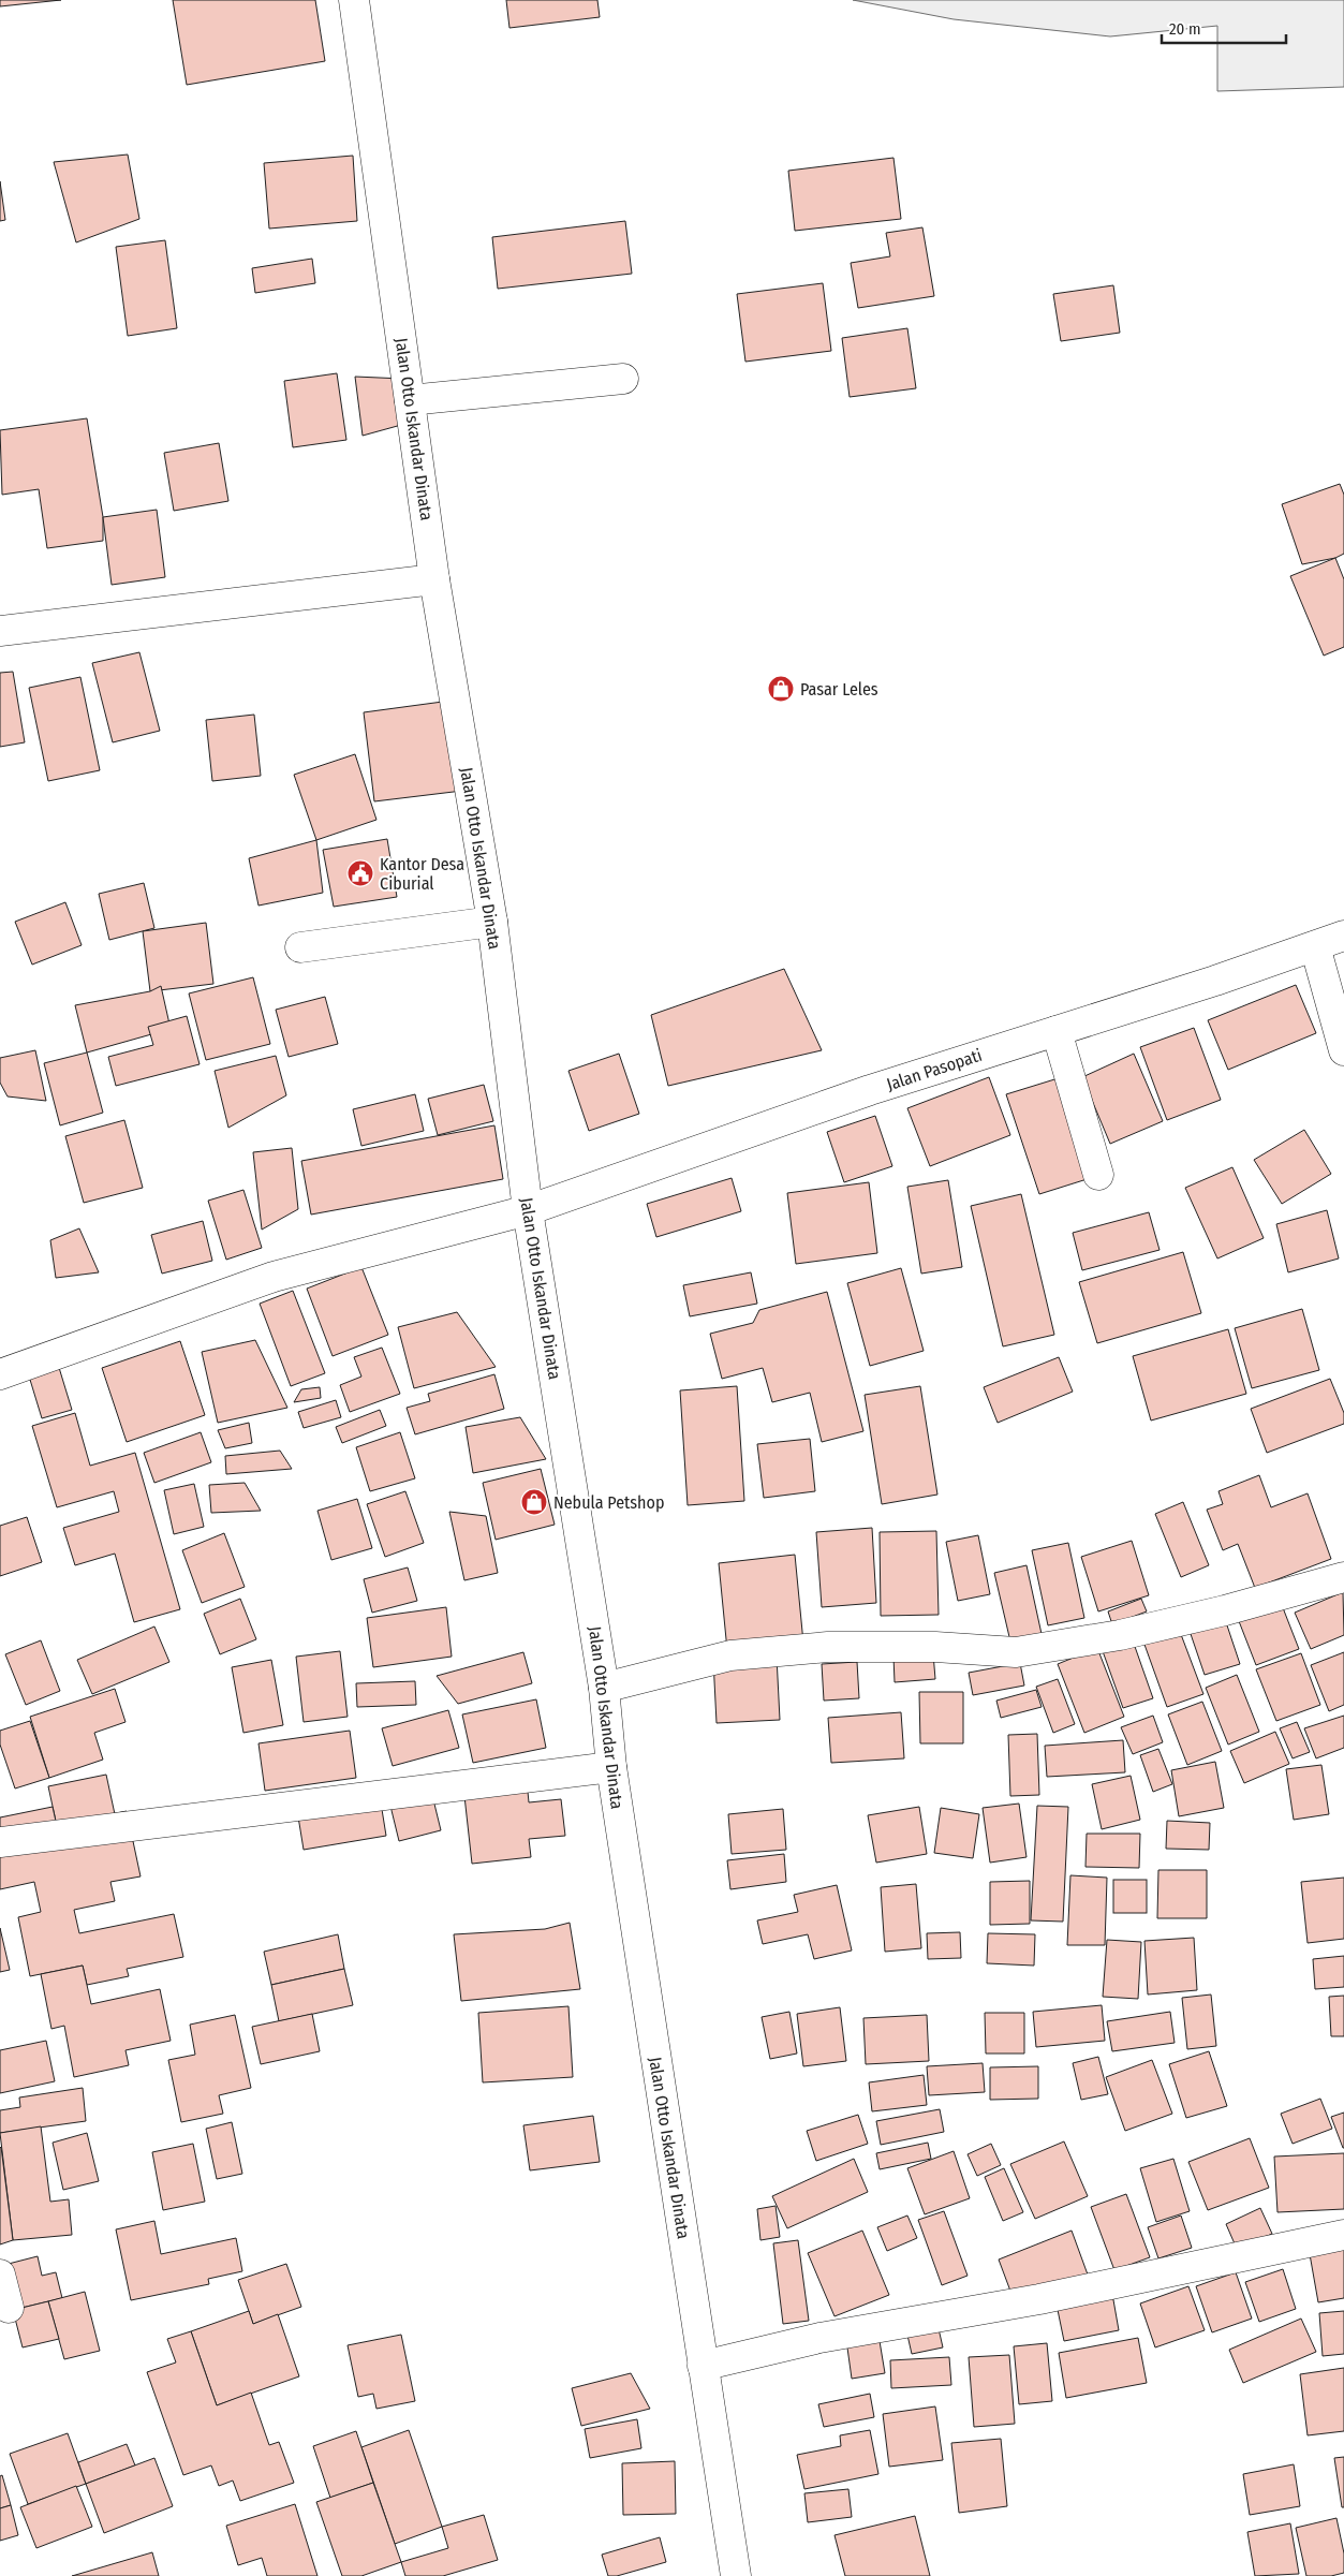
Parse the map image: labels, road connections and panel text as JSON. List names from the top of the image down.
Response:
{
  "streets": {
    "street": ["Jalan Otto Iskandar Dinata", "Jalan Pasopati"]
  },
  "crossings": [
    ["Jalan Otto Iskandar Dinata", "Jalan Pasopati"]
  ],
  "places": {
    "shop": ["Pasar Leles", "Nebula Petshop"],
    "public building": ["Kantor Desa Ciburial"]
  },
  "scale_bar": "20 m"
}
